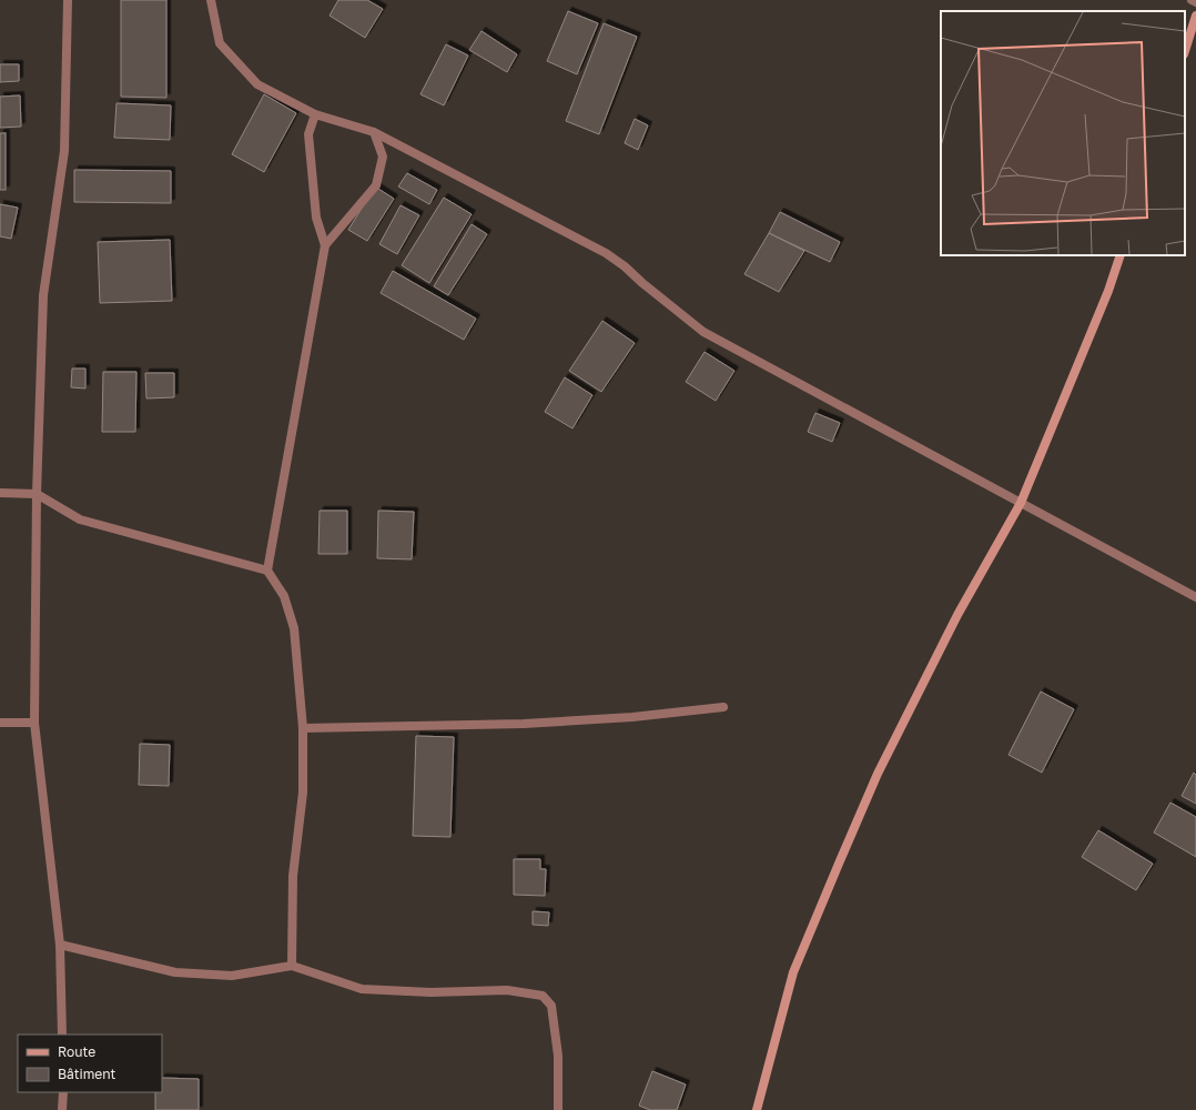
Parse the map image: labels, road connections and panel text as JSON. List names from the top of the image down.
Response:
{
  "legend": ["Route", "Bâtiment"]
}
